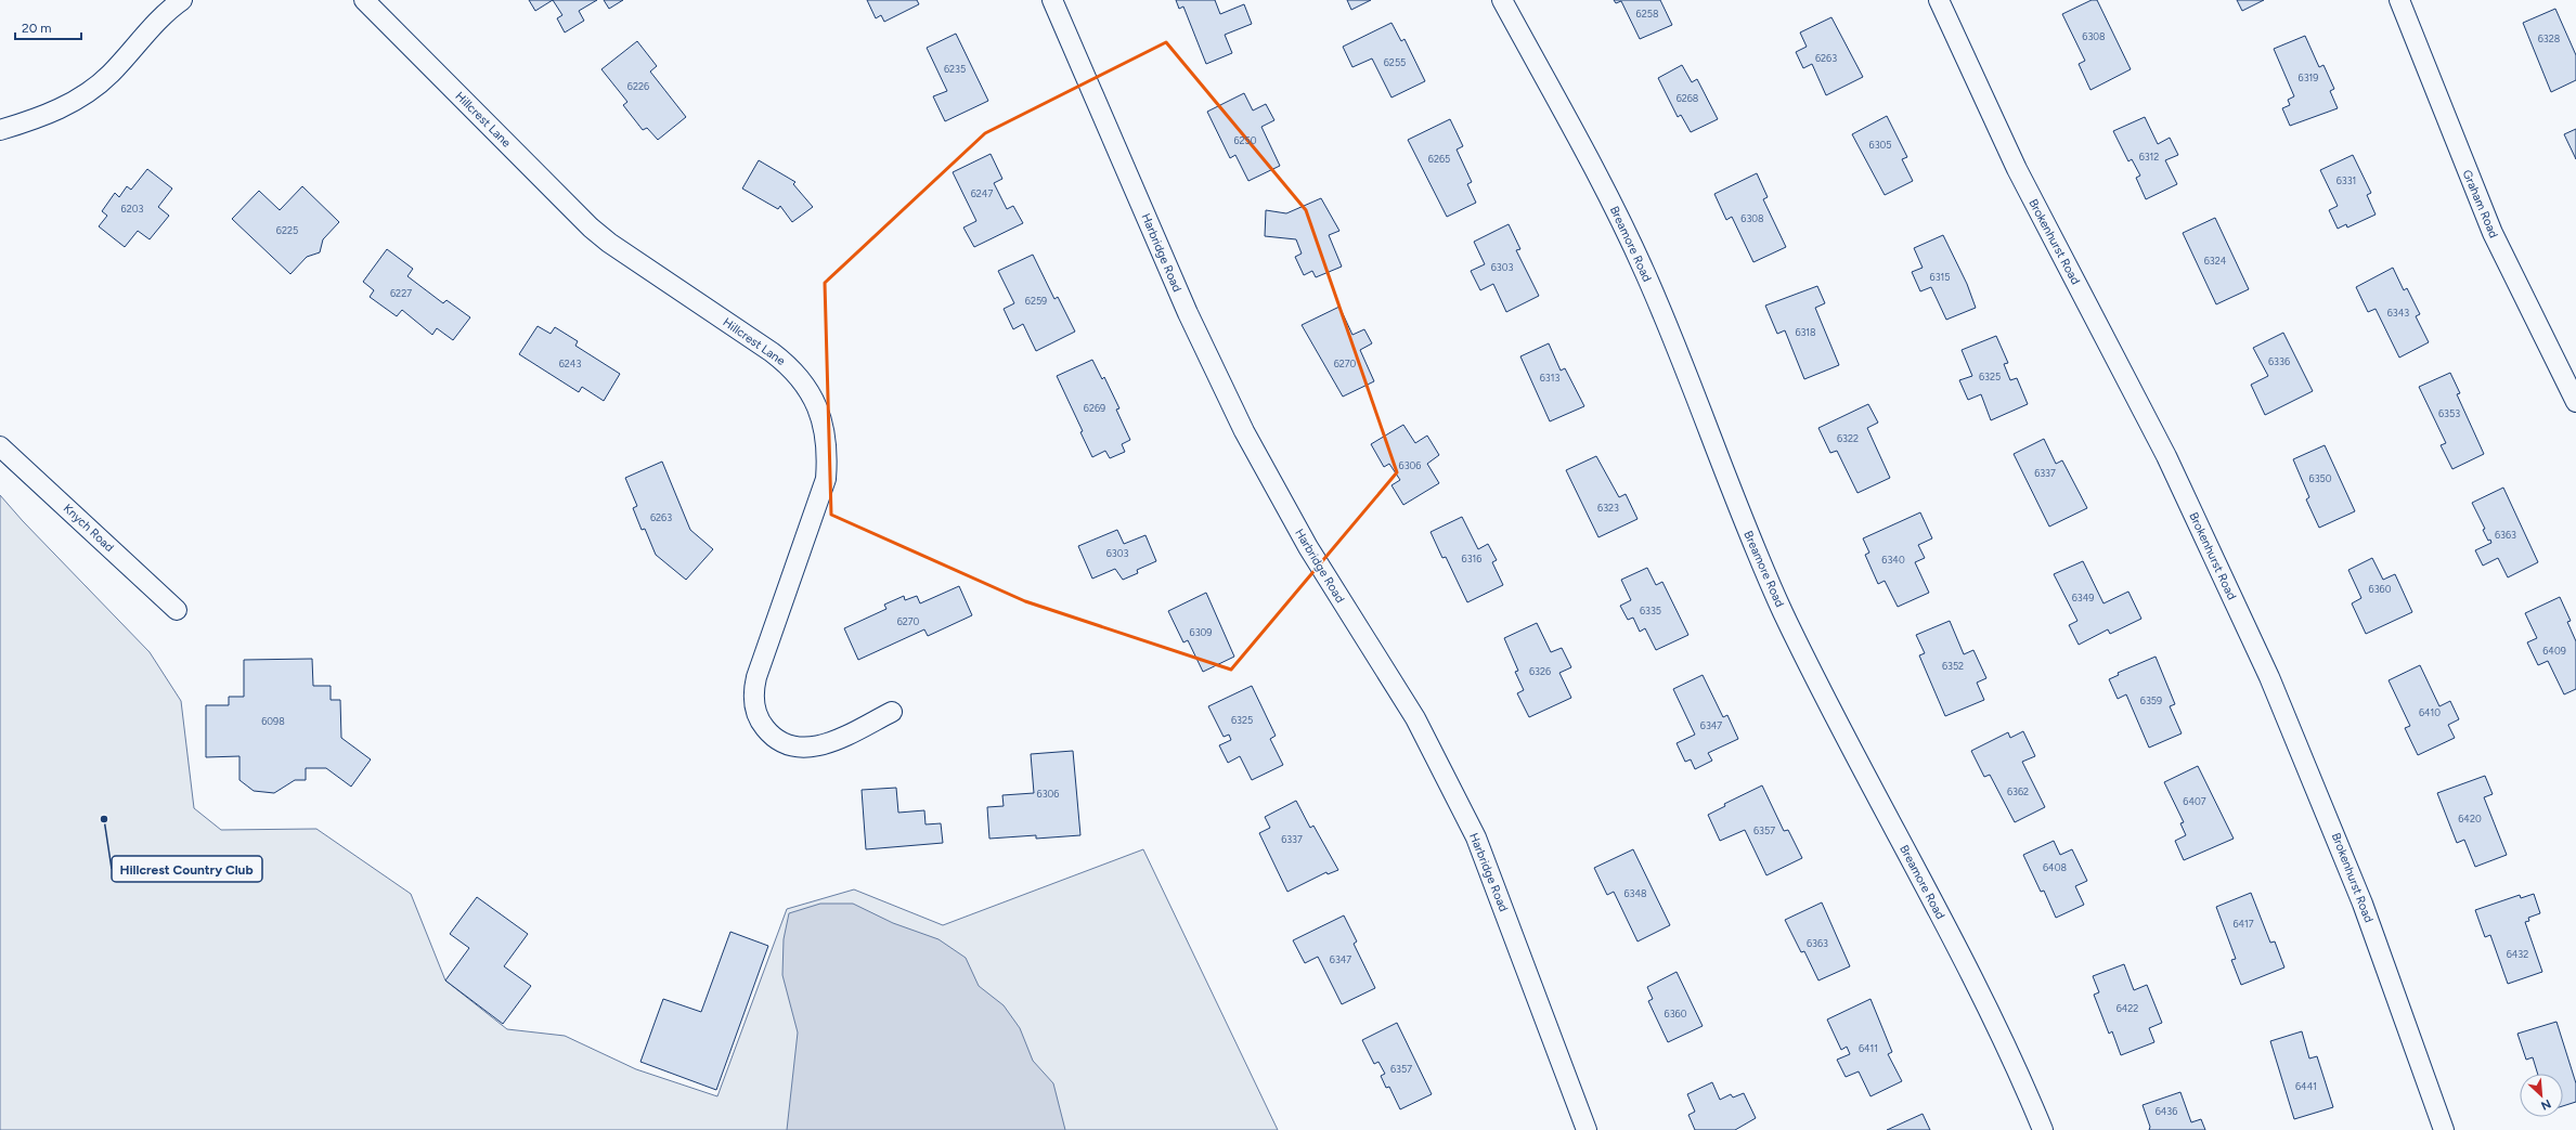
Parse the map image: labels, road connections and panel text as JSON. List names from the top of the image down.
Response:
{
  "streets": {
    "street": [
      "Hillcrest Lane",
      "Graham Road",
      "Brokenhurst Road",
      "Breamore Road",
      "Harbridge Road",
      "Knych Road"
    ]
  },
  "places": ["Hillcrest Country Club"],
  "house_numbers": [
    "6258",
    "6308",
    "6328",
    "6263",
    "6255",
    "6235",
    "6319",
    "6226",
    "6268",
    "6250",
    "6305",
    "6312",
    "6265",
    "6331",
    "6247",
    "6203",
    "6308",
    "6225",
    "6324",
    "6303",
    "6315",
    "6227",
    "6259",
    "6343",
    "6318",
    "6336",
    "6243",
    "6270",
    "6325",
    "6313",
    "6269",
    "6353",
    "6322",
    "6306",
    "6337",
    "6350",
    "6323",
    "6263",
    "6363",
    "6303",
    "6316",
    "6340",
    "6360",
    "6349",
    "6335",
    "6270",
    "6309",
    "6409",
    "6352",
    "6326",
    "6359",
    "6410",
    "6325",
    "6098",
    "6347",
    "6362",
    "6306",
    "6407",
    "6420",
    "6357",
    "6337",
    "6408",
    "6348",
    "6417",
    "6363",
    "6432",
    "6347",
    "6422",
    "6360",
    "6411",
    "6357",
    "6441",
    "6436"
  ],
  "scale_bar": "20 m",
  "north": "bottom right"
}
